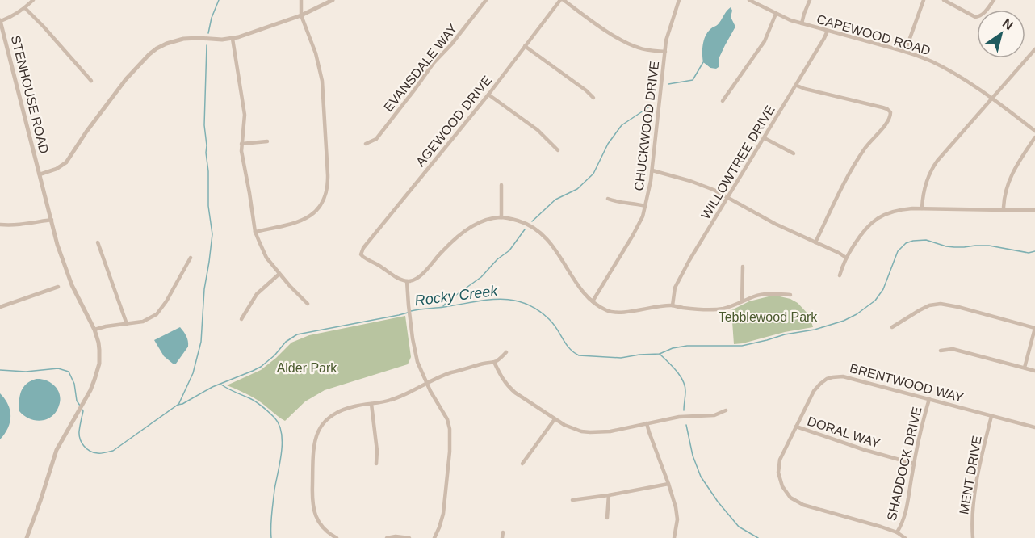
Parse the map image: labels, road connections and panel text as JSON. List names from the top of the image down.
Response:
{
  "streets": {
    "street": [
      "CAPEWOOD ROAD",
      "EVANSDALE WAY",
      "STENHOUSE ROAD",
      "AGEWOOD DRIVE",
      "CHUCKWOOD DRIVE",
      "WILLOWTREE DRIVE",
      "BRENTWOOD WAY",
      "DORAL WAY",
      "SHADDOCK DRIVE",
      "MENT DRIVE"
    ]
  },
  "crossings": [
    ["CAPEWOOD ROAD", "WILLOWTREE DRIVE"],
    ["BRENTWOOD WAY", "DORAL WAY"],
    ["BRENTWOOD WAY", "SHADDOCK DRIVE"],
    ["BRENTWOOD WAY", "MENT DRIVE"],
    ["DORAL WAY", "SHADDOCK DRIVE"]
  ],
  "water": ["Rocky Creek"],
  "parks": ["Tebblewood Park", "Alder Park"],
  "north": "top right"
}
